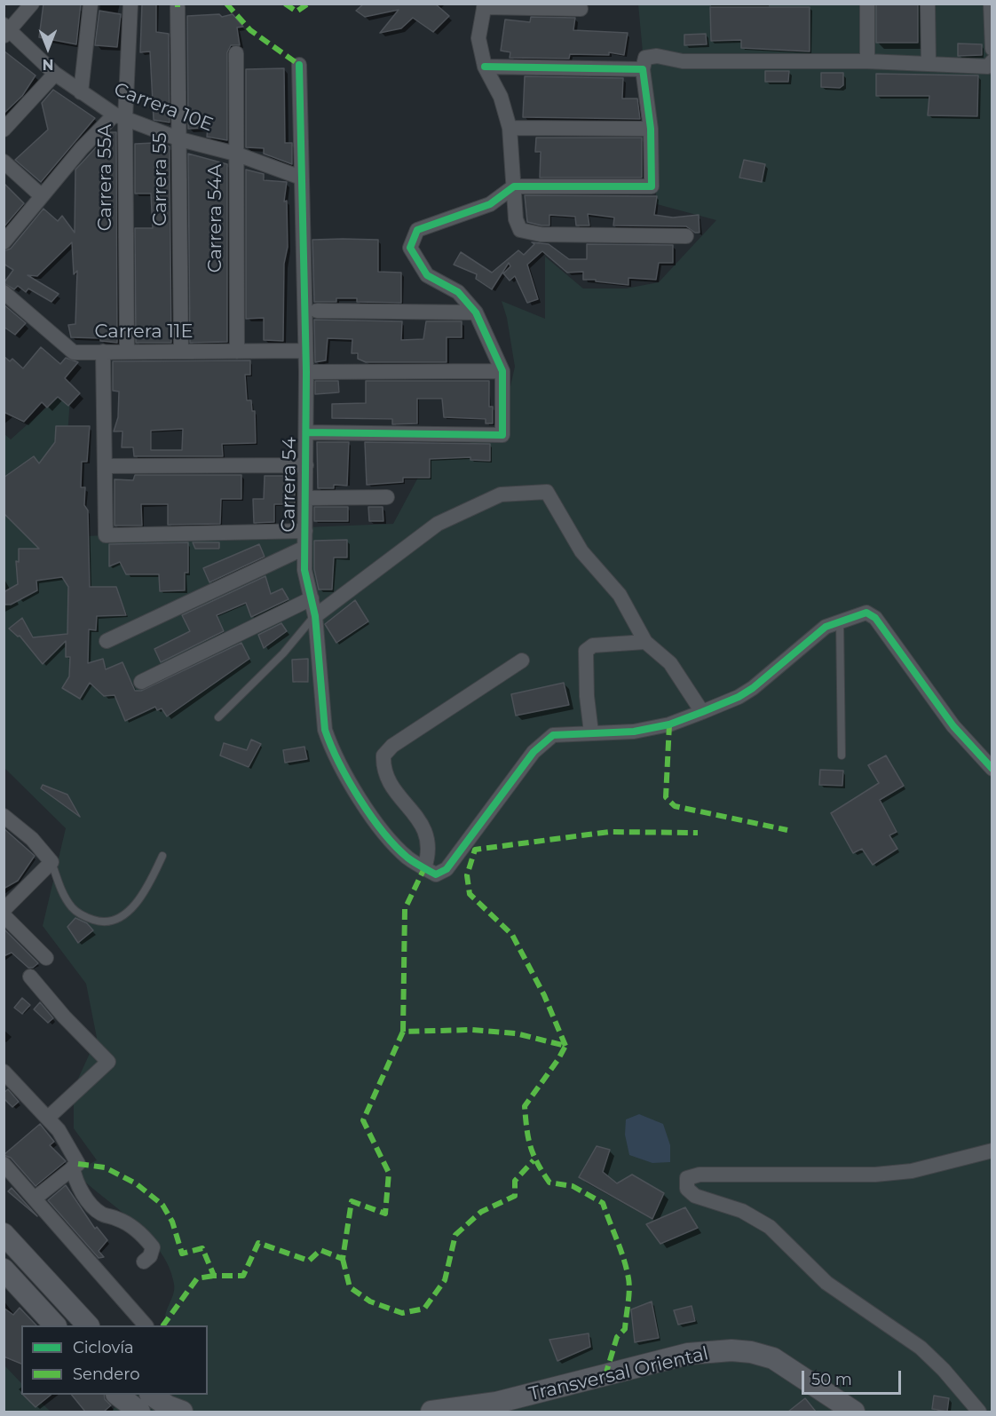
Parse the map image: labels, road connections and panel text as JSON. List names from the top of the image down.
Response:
{
  "streets": {
    "main road": ["Transversal Oriental"],
    "street": [
      "Carrera 10E",
      "Carrera 55A",
      "Carrera 55",
      "Carrera 54A",
      "Carrera 11E",
      "Carrera 54"
    ]
  },
  "crossings": [
    ["Carrera 10E", "Carrera 55A"],
    ["Carrera 10E", "Carrera 55"],
    ["Carrera 10E", "Carrera 54A"],
    ["Carrera 10E", "Carrera 54"],
    ["Carrera 55A", "Carrera 11E"],
    ["Carrera 55", "Carrera 11E"],
    ["Carrera 54A", "Carrera 11E"],
    ["Carrera 11E", "Carrera 54"]
  ],
  "legend": ["Ciclovía", "Sendero"],
  "scale_bar": "50 m",
  "north": "bottom"
}
